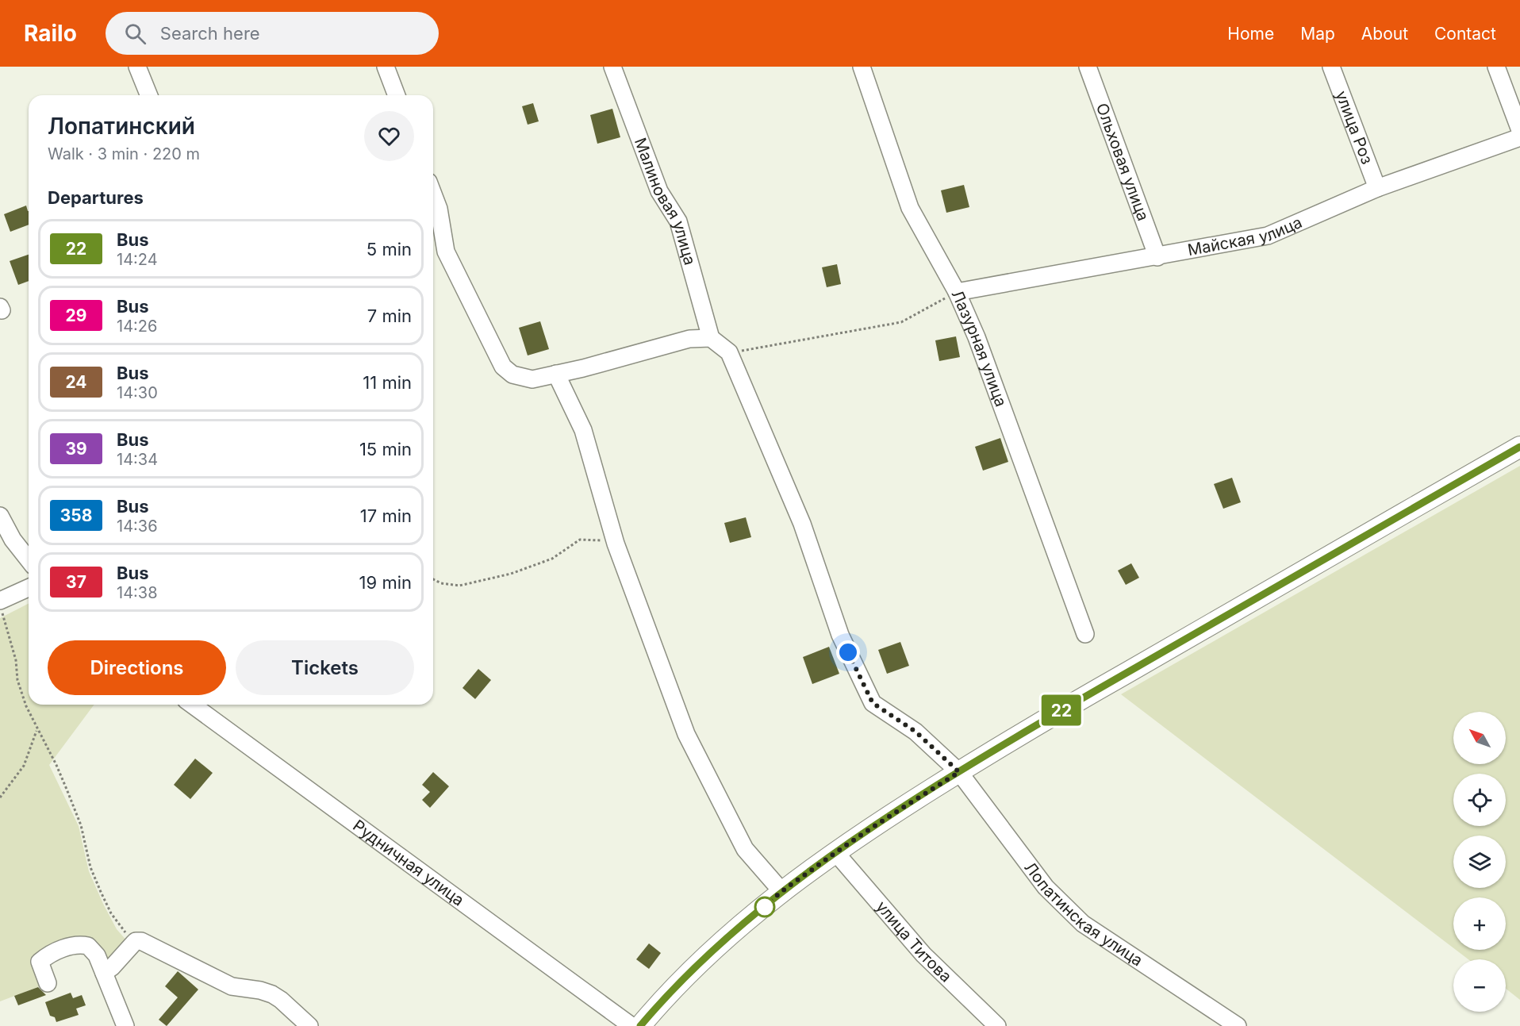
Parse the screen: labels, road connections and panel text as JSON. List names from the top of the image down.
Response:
{
  "streets": {
    "street": [
      "улица Роз",
      "Ольховая улица",
      "Малиновая улица",
      "Майская улица",
      "Лазурная улица",
      "Рудничная улица",
      "Лопатинская улица",
      "улица Титова"
    ]
  },
  "crossings": [
    ["улица Роз", "Майская улица"],
    ["Ольховая улица", "Майская улица"],
    ["Майская улица", "Лазурная улица"]
  ],
  "lines": ["bus line 22"],
  "north": "top left",
  "page": {
    "header": "Railo",
    "search": "Search here",
    "nav": [
      "Home",
      "Map",
      "About",
      "Contact"
    ],
    "on_map": "22",
    "heading": [
      ["Лопатинский", "Walk · 3 min · 220 m"],
      "Departures"
    ],
    "list": [
      {
        "mark": "22",
        "name": "Bus",
        "note": "14:24",
        "value": "5 min"
      },
      {
        "mark": "29",
        "name": "Bus",
        "note": "14:26",
        "value": "7 min"
      },
      {
        "mark": "24",
        "name": "Bus",
        "note": "14:30",
        "value": "11 min"
      },
      {
        "mark": "39",
        "name": "Bus",
        "note": "14:34",
        "value": "15 min"
      },
      {
        "mark": "358",
        "name": "Bus",
        "note": "14:36",
        "value": "17 min"
      },
      {
        "mark": "37",
        "name": "Bus",
        "note": "14:38",
        "value": "19 min"
      }
    ],
    "buttons": ["Directions", "Tickets"],
    "map_buttons": ["+", "−"]
  }
}
